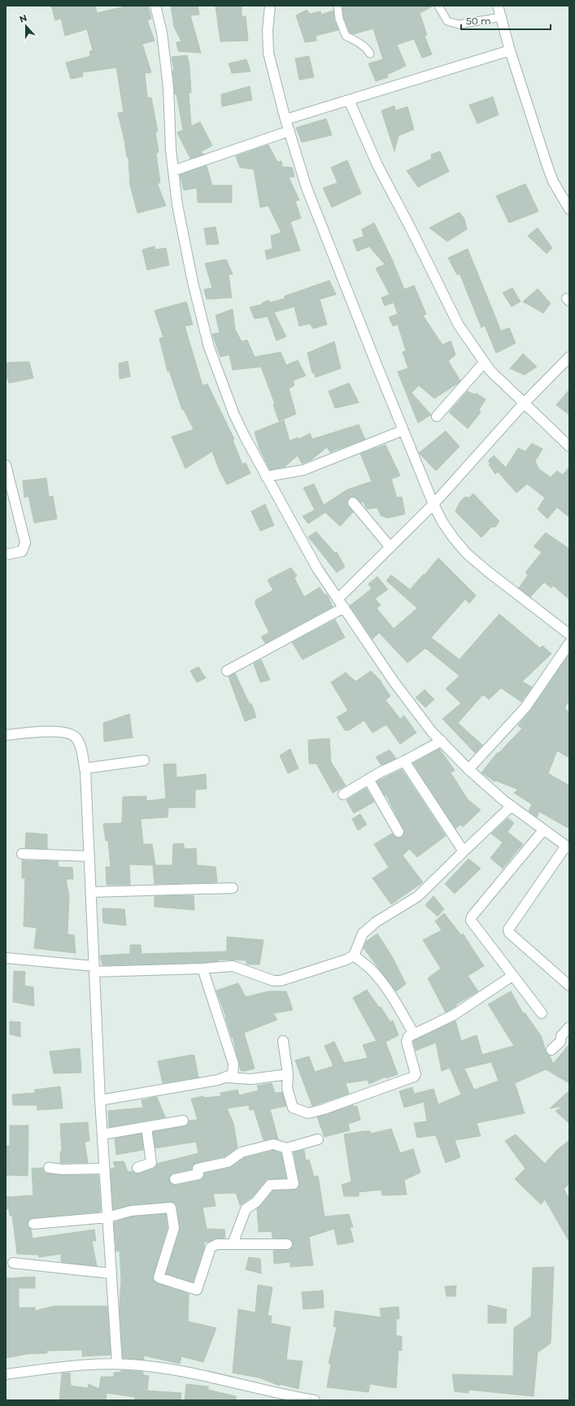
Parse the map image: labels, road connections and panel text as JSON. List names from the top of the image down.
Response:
{
  "scale_bar": "50 m",
  "north": "top"
}
